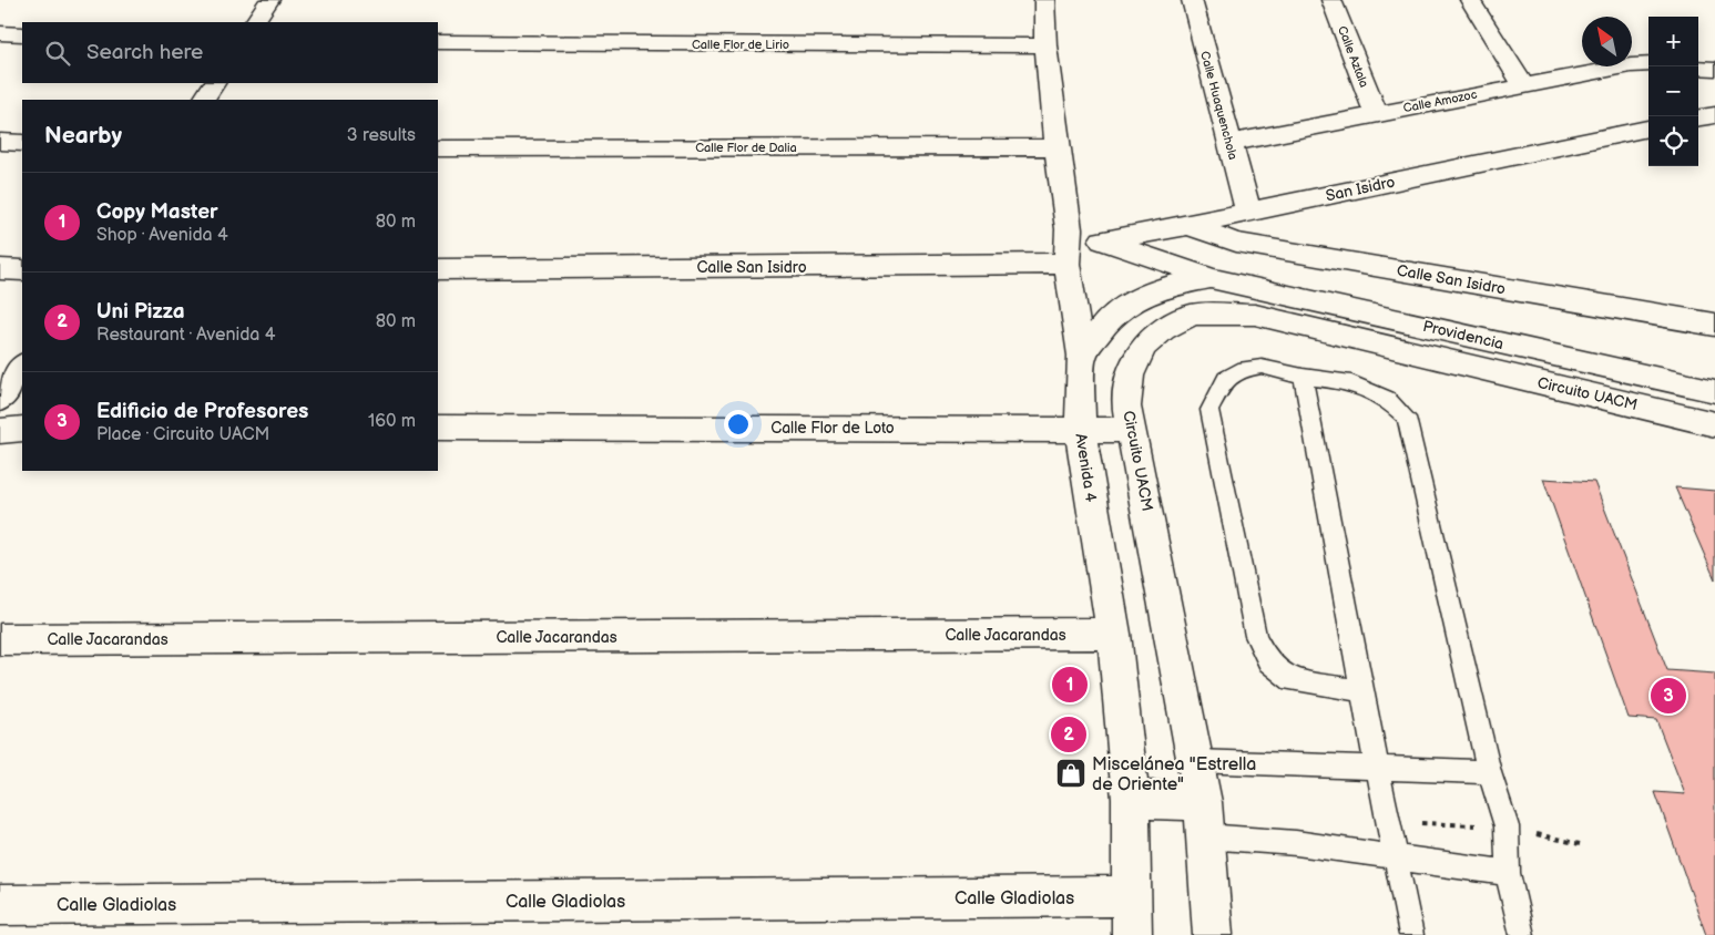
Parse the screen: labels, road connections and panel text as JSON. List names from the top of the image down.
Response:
{
  "streets": {
    "street": [
      "Calle Flor de Lirio",
      "Calle Aztala",
      "Calle Amozoc",
      "Calle Huaquenchola",
      "Calle Flor de Dalia",
      "San Isidro",
      "Calle San Isidro",
      "Providencia",
      "Circuito UACM",
      "Calle Flor de Loto",
      "Avenida 4",
      "Calle Jacarandas",
      "Calle Gladiolas"
    ]
  },
  "crossings": [
    ["Calle Flor de Lirio", "Avenida 4"],
    ["Calle Aztala", "Calle Amozoc"],
    ["Calle Amozoc", "Calle Huaquenchola"],
    ["Calle Huaquenchola", "San Isidro"],
    ["Calle Flor de Dalia", "Avenida 4"],
    ["San Isidro", "Calle San Isidro"],
    ["San Isidro", "Providencia"],
    ["San Isidro", "Avenida 4"],
    ["Calle San Isidro", "Avenida 4"],
    ["Providencia", "Avenida 4"],
    ["Circuito UACM", "Calle Flor de Loto"],
    ["Calle Flor de Loto", "Avenida 4"],
    ["Avenida 4", "Calle Jacarandas"],
    ["Avenida 4", "Calle Gladiolas"]
  ],
  "places": {
    "shop": ["Miscelánea \"Estrella de Oriente\""]
  },
  "north": "top left",
  "page": {
    "map_buttons": ["+", "−"],
    "search": "Search here",
    "heading": ["Nearby", "3 results"],
    "list": [
      {
        "mark": "1",
        "name": "Copy Master",
        "note": "Shop · Avenida 4",
        "value": "80 m"
      },
      {
        "mark": "2",
        "name": "Uni Pizza",
        "note": "Restaurant · Avenida 4",
        "value": "80 m"
      },
      {
        "mark": "3",
        "name": "Edificio de Profesores",
        "note": "Place · Circuito UACM",
        "value": "160 m"
      }
    ],
    "pins": ["1", "3", "2"]
  }
}
